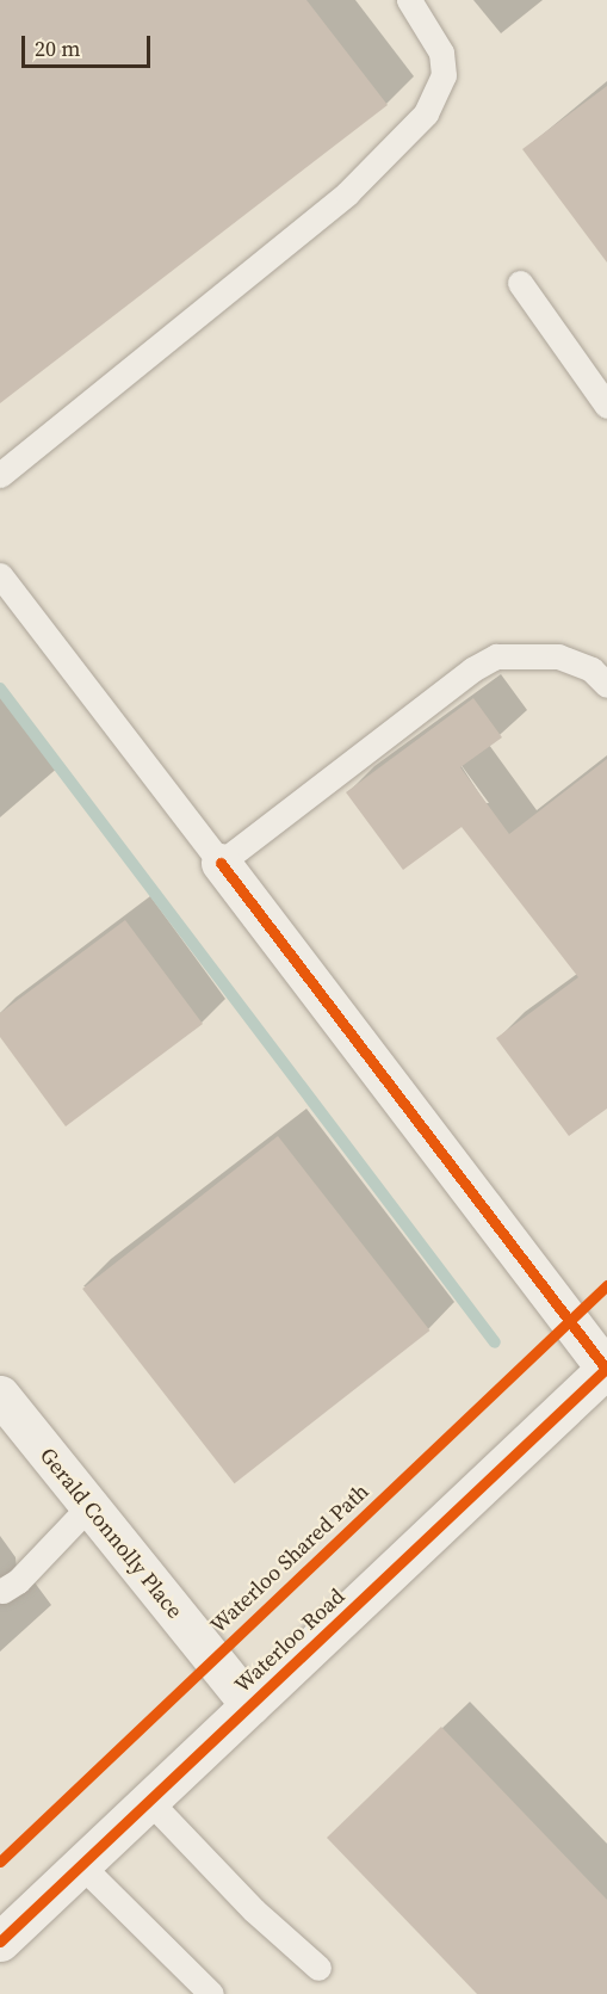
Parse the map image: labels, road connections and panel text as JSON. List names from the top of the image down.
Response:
{
  "streets": {
    "street": ["Gerald Connolly Place", "Waterloo Road"],
    "cycle path": ["Waterloo Shared Path"]
  },
  "crossings": [
    ["Gerald Connolly Place", "Waterloo Road"]
  ],
  "scale_bar": "20 m"
}
